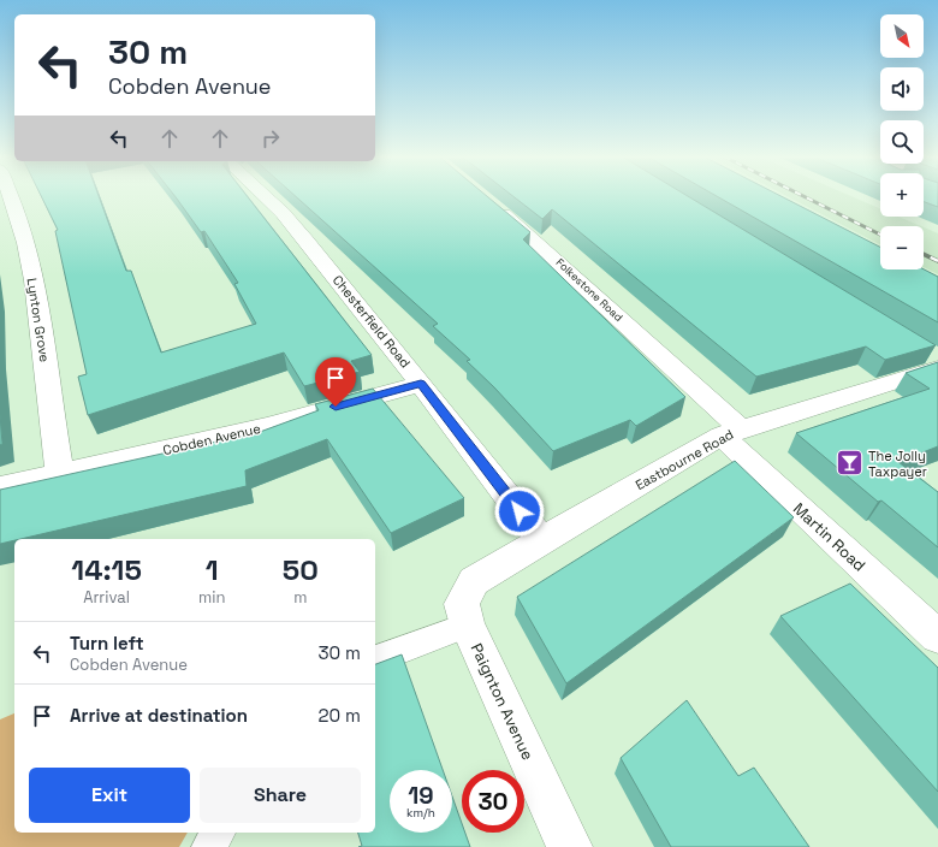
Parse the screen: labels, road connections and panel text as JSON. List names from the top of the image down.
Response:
{
  "streets": {
    "street": [
      "Folkestone Road",
      "Lynton Grove",
      "Chesterfield Road",
      "Cobden Avenue",
      "Eastbourne Road",
      "Martin Road",
      "Paignton Avenue"
    ]
  },
  "crossings": [
    ["Folkestone Road", "Eastbourne Road"],
    ["Folkestone Road", "Martin Road"],
    ["Lynton Grove", "Cobden Avenue"],
    ["Chesterfield Road", "Cobden Avenue"],
    ["Chesterfield Road", "Eastbourne Road"],
    ["Eastbourne Road", "Martin Road"],
    ["Eastbourne Road", "Paignton Avenue"]
  ],
  "places": {
    "bar": ["The Jolly Taxpayer"]
  },
  "north": "bottom right",
  "page": {
    "map_buttons": ["+", "−"],
    "turn": ["30 m", "Cobden Avenue"],
    "eta": [
      "14:15",
      "Arrival",
      "1",
      "min",
      "50",
      "m"
    ],
    "list": [
      {
        "name": "Turn left",
        "note": "Cobden Avenue",
        "value": "30 m"
      },
      {
        "name": "Arrive at destination",
        "value": "20 m"
      }
    ],
    "buttons": ["Exit", "Share"],
    "speed": "19 km/h",
    "limit": "30"
  }
}
